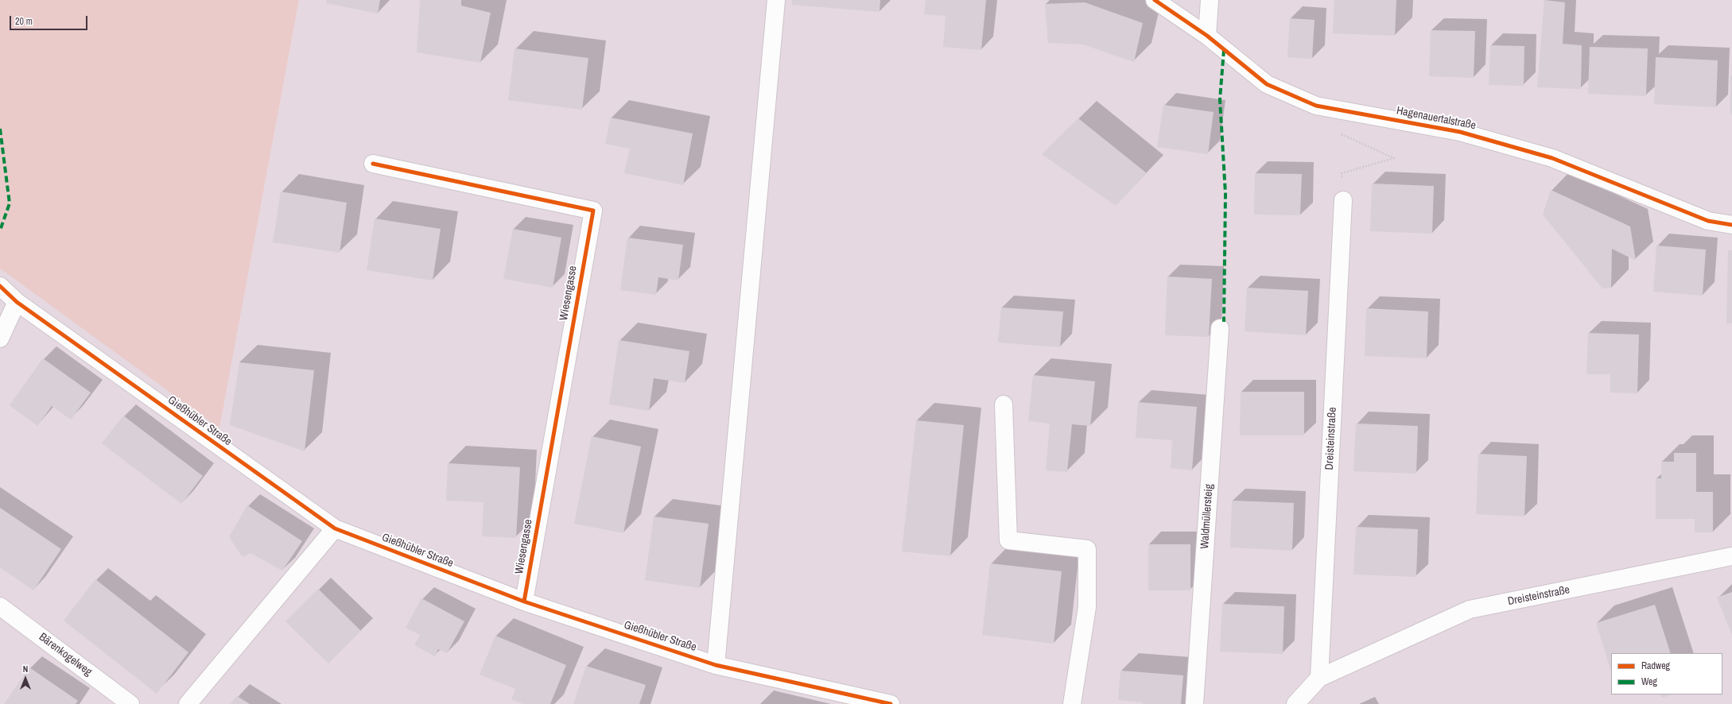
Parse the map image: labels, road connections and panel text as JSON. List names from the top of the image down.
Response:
{
  "streets": {
    "street": [
      "Hagenauertalstraße",
      "Wiesengasse",
      "Gießhübler Straße",
      "Dreisteinstraße",
      "Waldmüllersteig",
      "Bärenkogelweg"
    ]
  },
  "crossings": [
    ["Wiesengasse", "Gießhübler Straße"]
  ],
  "legend": ["Radweg", "Weg"],
  "scale_bar": "20 m",
  "north": "top"
}
